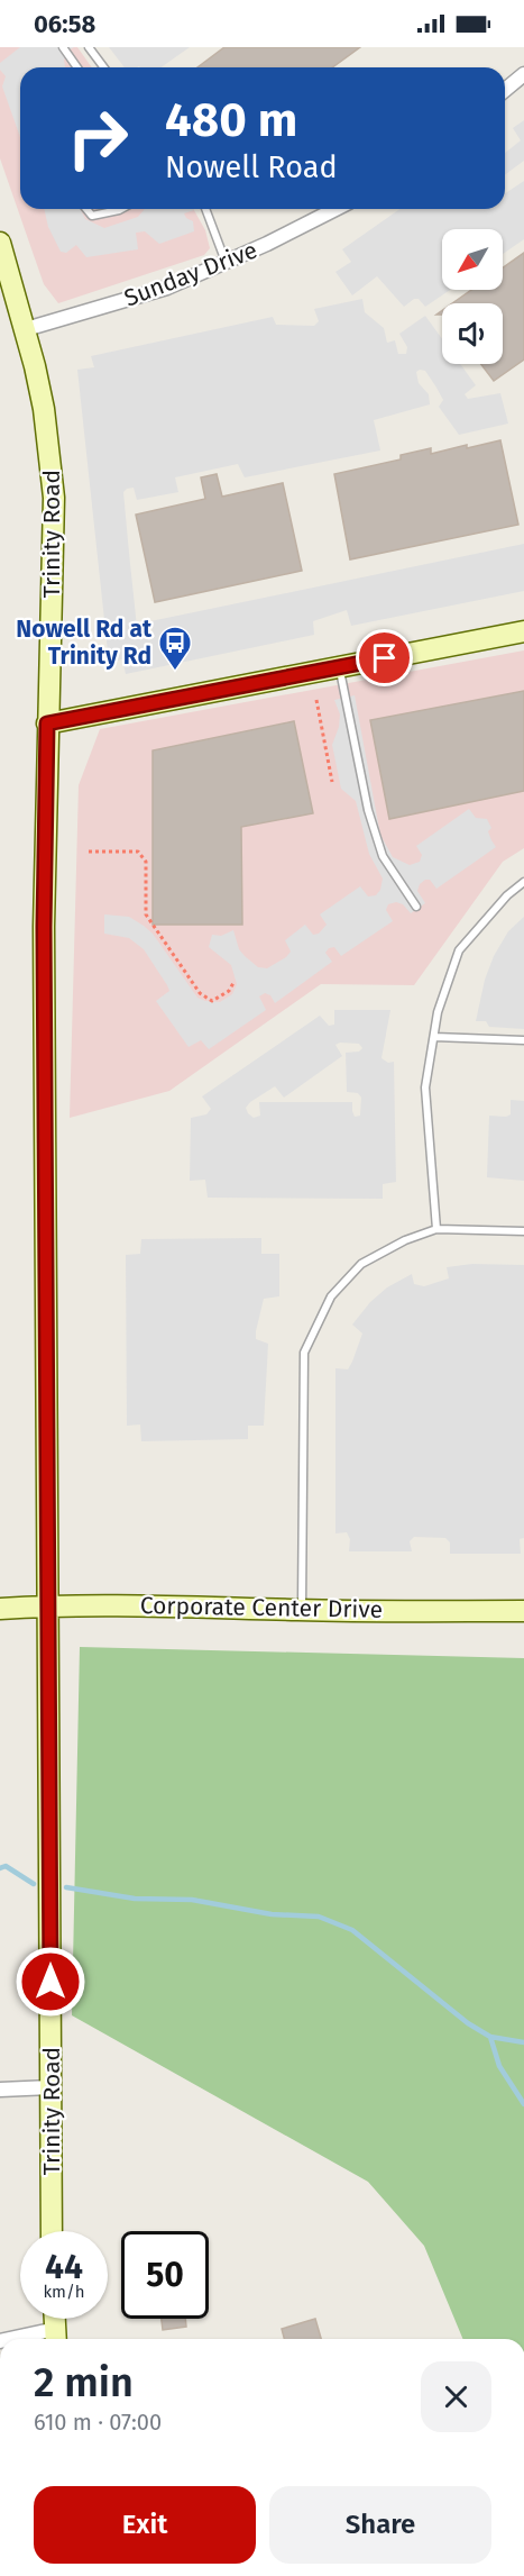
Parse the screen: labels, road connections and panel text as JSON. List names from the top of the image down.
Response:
{
  "streets": {
    "main road": ["Trinity Road", "Corporate Center Drive"],
    "street": ["Sunday Drive"]
  },
  "crossings": [
    ["Sunday Drive", "Trinity Road"],
    ["Trinity Road", "Corporate Center Drive"]
  ],
  "places": {
    "bus stop": ["Nowell Rd at Trinity Rd"]
  },
  "north": "bottom left",
  "page": {
    "status": "06:58",
    "turn": ["480 m", "Nowell Road"],
    "speed": "44 km/h",
    "limit": "50",
    "heading": ["2 min", "610 m · 07:00"],
    "buttons": ["Exit", "Share"]
  }
}
